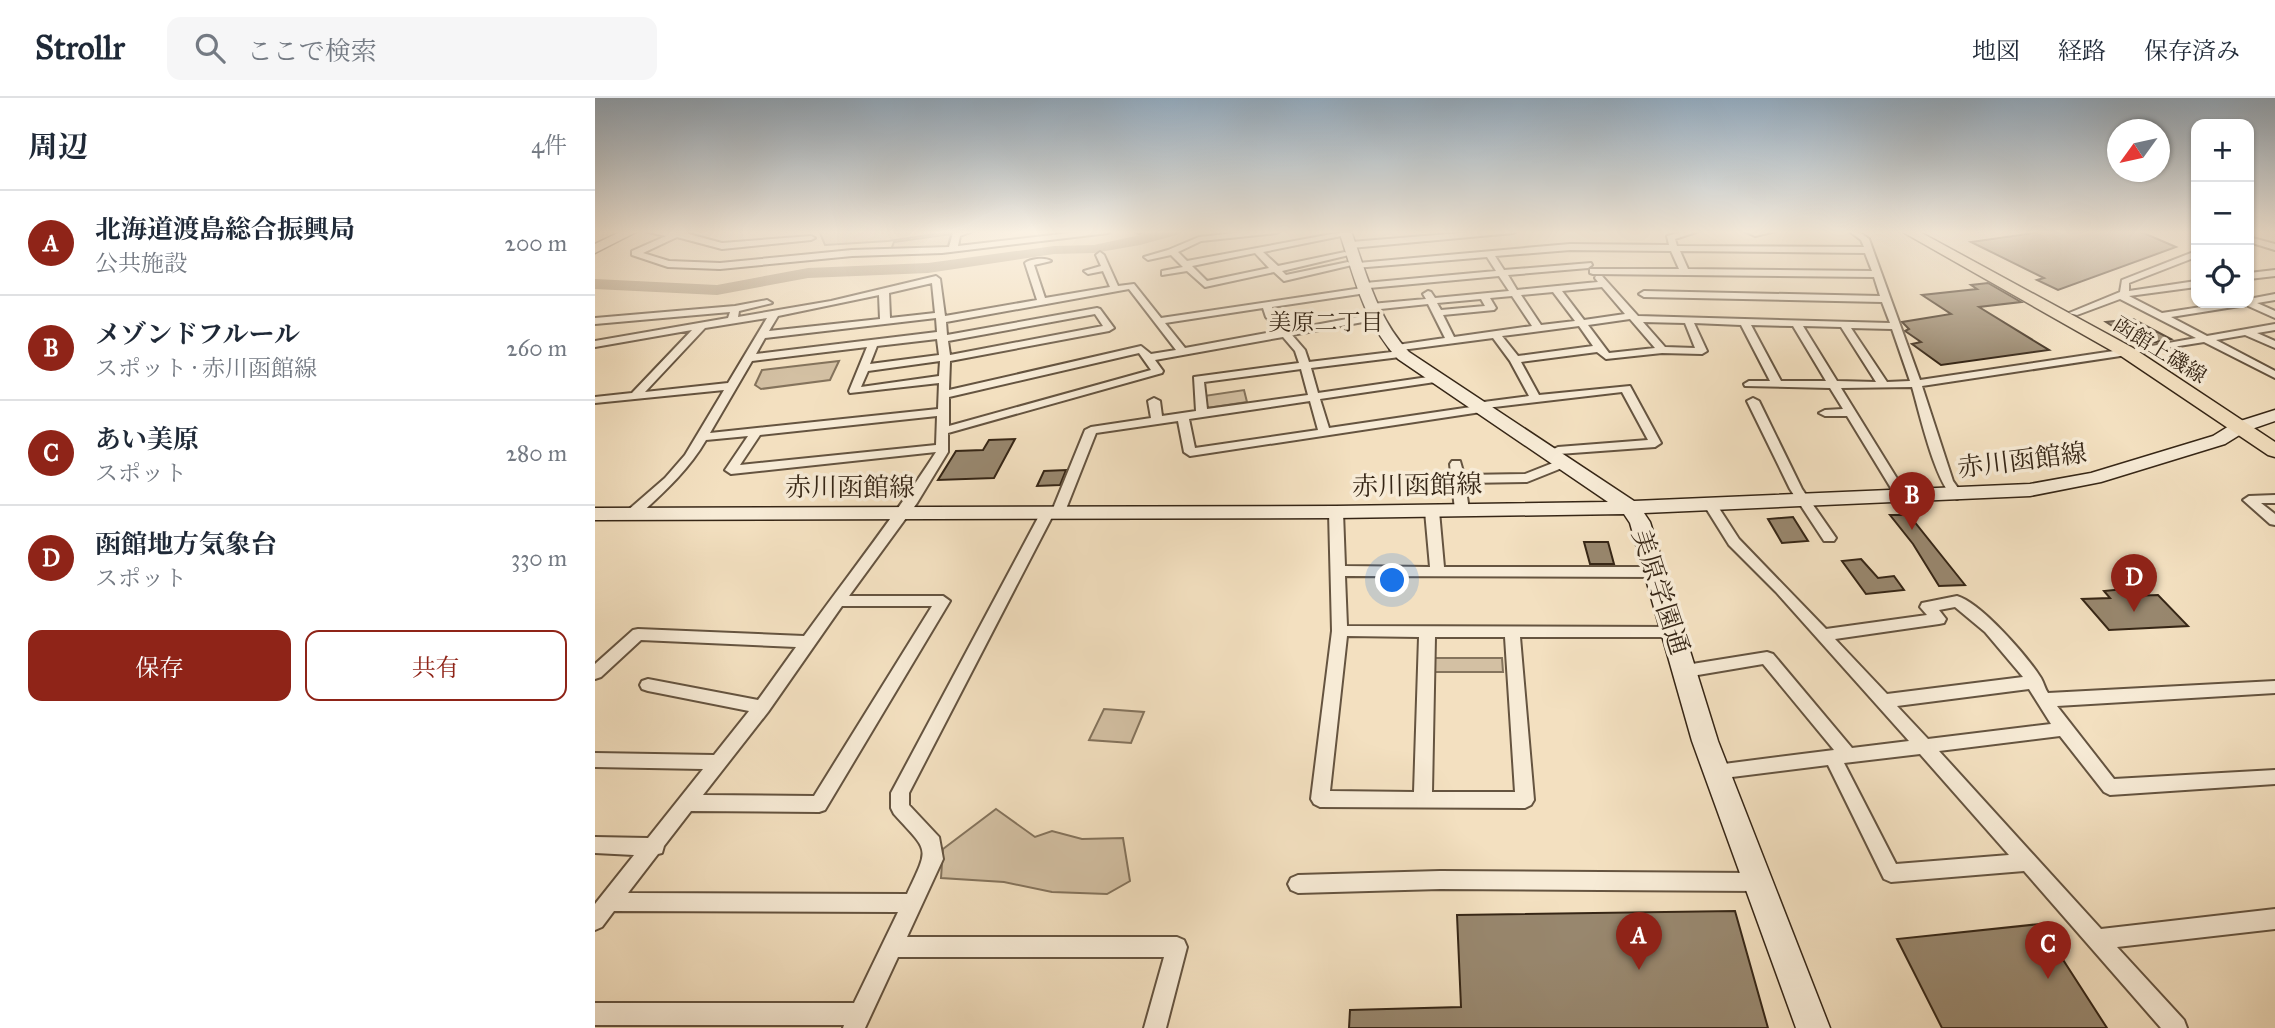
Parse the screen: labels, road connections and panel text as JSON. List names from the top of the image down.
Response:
{
  "streets": {
    "main road": ["函館上磯線", "赤川函館線", "美原学園通"]
  },
  "crossings": [
    ["函館上磯線", "赤川函館線"],
    ["赤川函館線", "美原学園通"]
  ],
  "districts": ["美原二丁目"],
  "north": "bottom left",
  "page": {
    "header": "Strollr",
    "search": "ここで検索",
    "nav": ["地図", "経路", "保存済み"],
    "heading": ["周辺", "4件"],
    "map_buttons": ["+", "−"],
    "list": [
      {
        "mark": "A",
        "name": "北海道渡島総合振興局",
        "note": "公共施設",
        "value": "200 m"
      },
      {
        "mark": "B",
        "name": "メゾンドフルール",
        "note": "スポット · 赤川函館線",
        "value": "260 m"
      },
      {
        "mark": "C",
        "name": "あい美原",
        "note": "スポット",
        "value": "280 m"
      },
      {
        "mark": "D",
        "name": "函館地方気象台",
        "note": "スポット",
        "value": "330 m"
      }
    ],
    "pins": [
      "B",
      "D",
      "A",
      "C"
    ],
    "buttons": ["保存", "共有"]
  }
}
